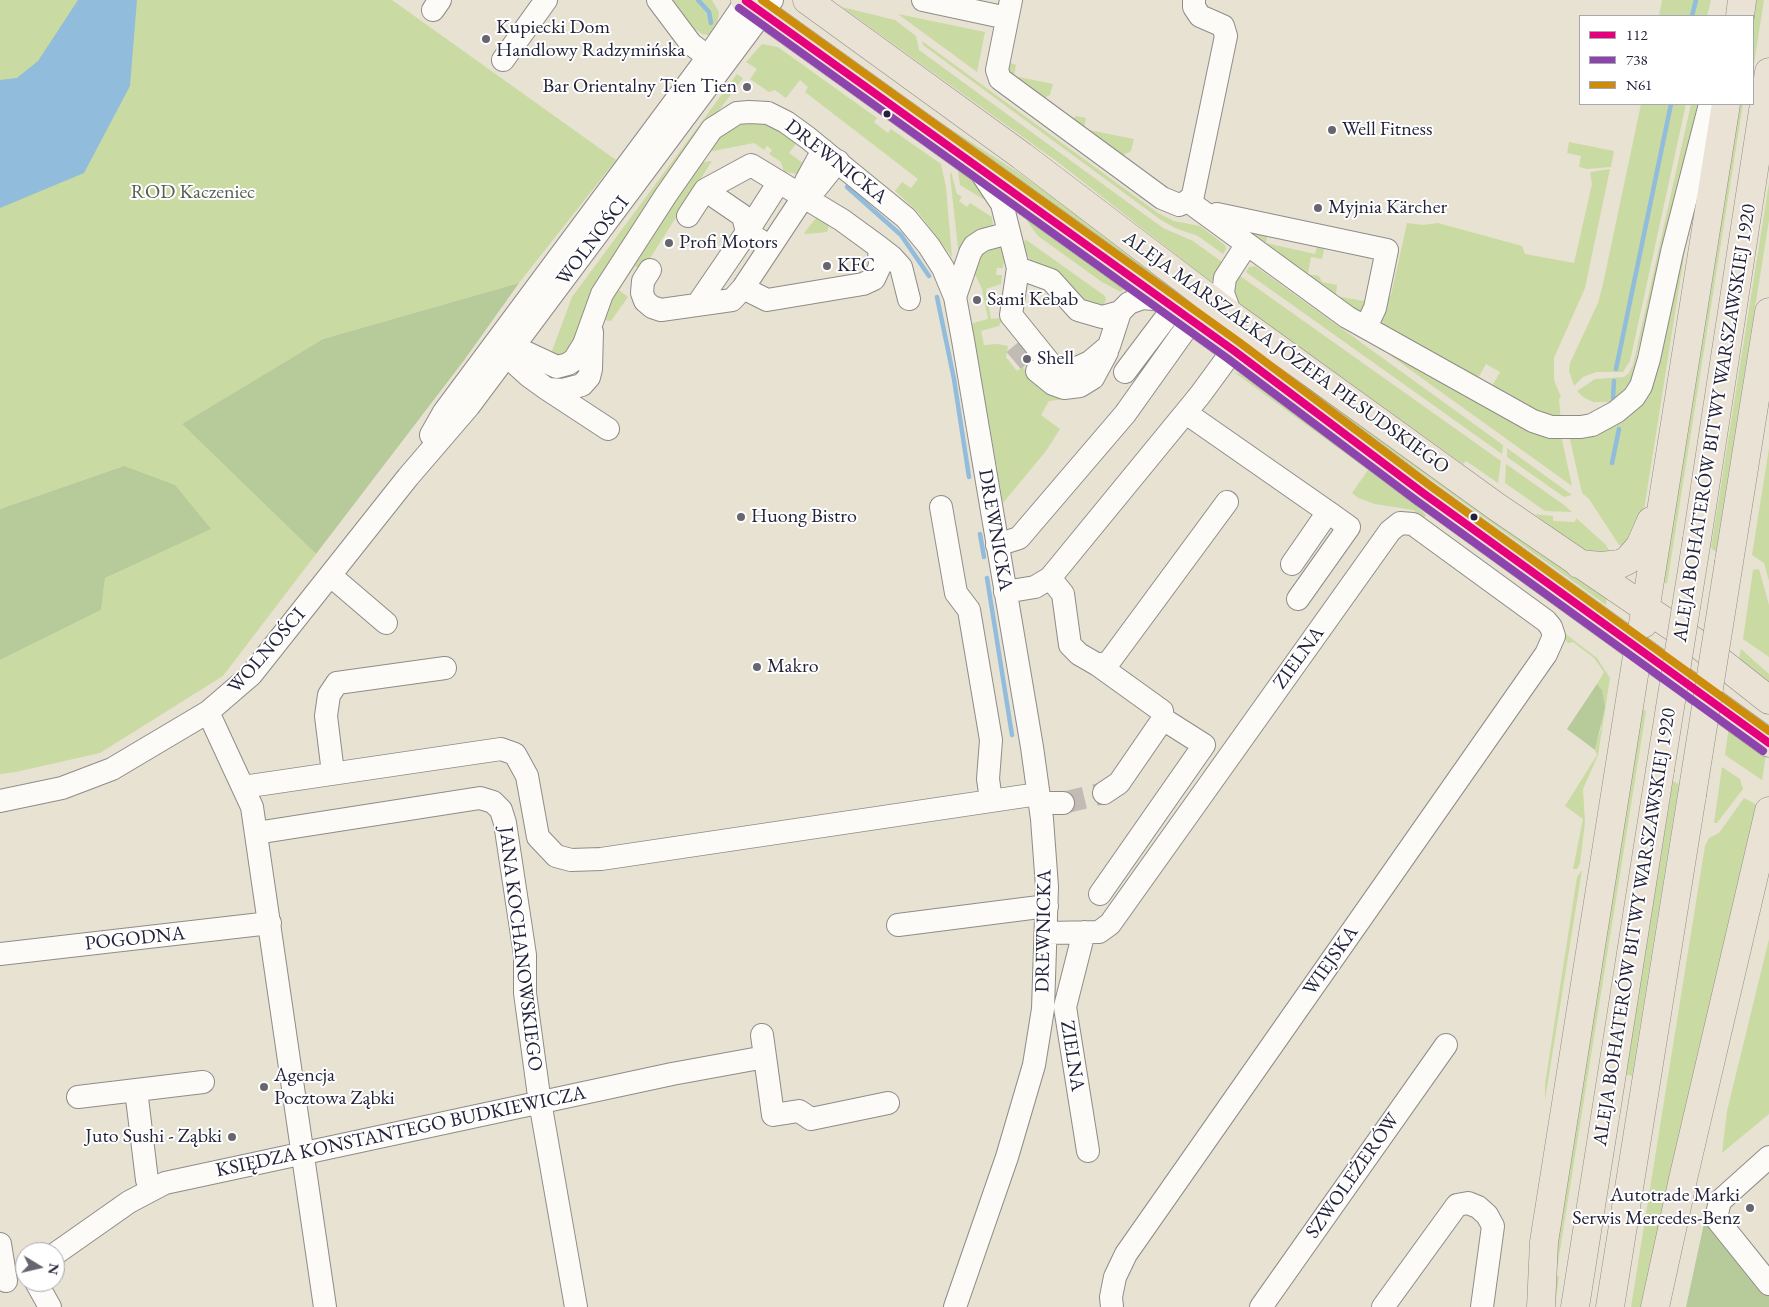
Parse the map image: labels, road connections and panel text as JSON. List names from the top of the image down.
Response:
{
  "streets": {
    "main road": ["ALEJA MARSZAŁKA JÓZEFA PIŁSUDSKIEGO", "ALEJA BOHATERÓW BITWY WARSZAWSKIEJ 1920"],
    "street": [
      "DREWNICKA",
      "WOLNOŚCI",
      "ZIELNA",
      "POGODNA",
      "JANA KOCHANOWSKIEGO",
      "WIEJSKA",
      "KSIĘDZA KONSTANTEGO BUDKIEWICZA",
      "SZWOLEŻERÓW"
    ]
  },
  "crossings": [
    ["DREWNICKA", "WOLNOŚCI"],
    ["DREWNICKA", "ZIELNA"],
    ["WOLNOŚCI", "ALEJA MARSZAŁKA JÓZEFA PIŁSUDSKIEGO"],
    ["ALEJA MARSZAŁKA JÓZEFA PIŁSUDSKIEGO", "ALEJA BOHATERÓW BITWY WARSZAWSKIEJ 1920"],
    ["ZIELNA", "WIEJSKA"],
    ["JANA KOCHANOWSKIEGO", "KSIĘDZA KONSTANTEGO BUDKIEWICZA"]
  ],
  "parks": ["ROD Kaczeniec"],
  "places": [
    "Kupiecki Dom Handlowy Radzymińska",
    "Bar Orientalny Tien Tien",
    "Well Fitness",
    "Myjnia Kärcher",
    "Profi Motors",
    "KFC",
    "Sami Kebab",
    "Shell",
    "Huong Bistro",
    "Makro",
    "Agencja Pocztowa Ząbki",
    "Juto Sushi - Ząbki",
    "Autotrade Marki Serwis Mercedes-Benz"
  ],
  "lines": ["transit line N61", "transit line 112", "transit line 738"],
  "legend": ["112", "738", "N61"],
  "north": "right"
}
